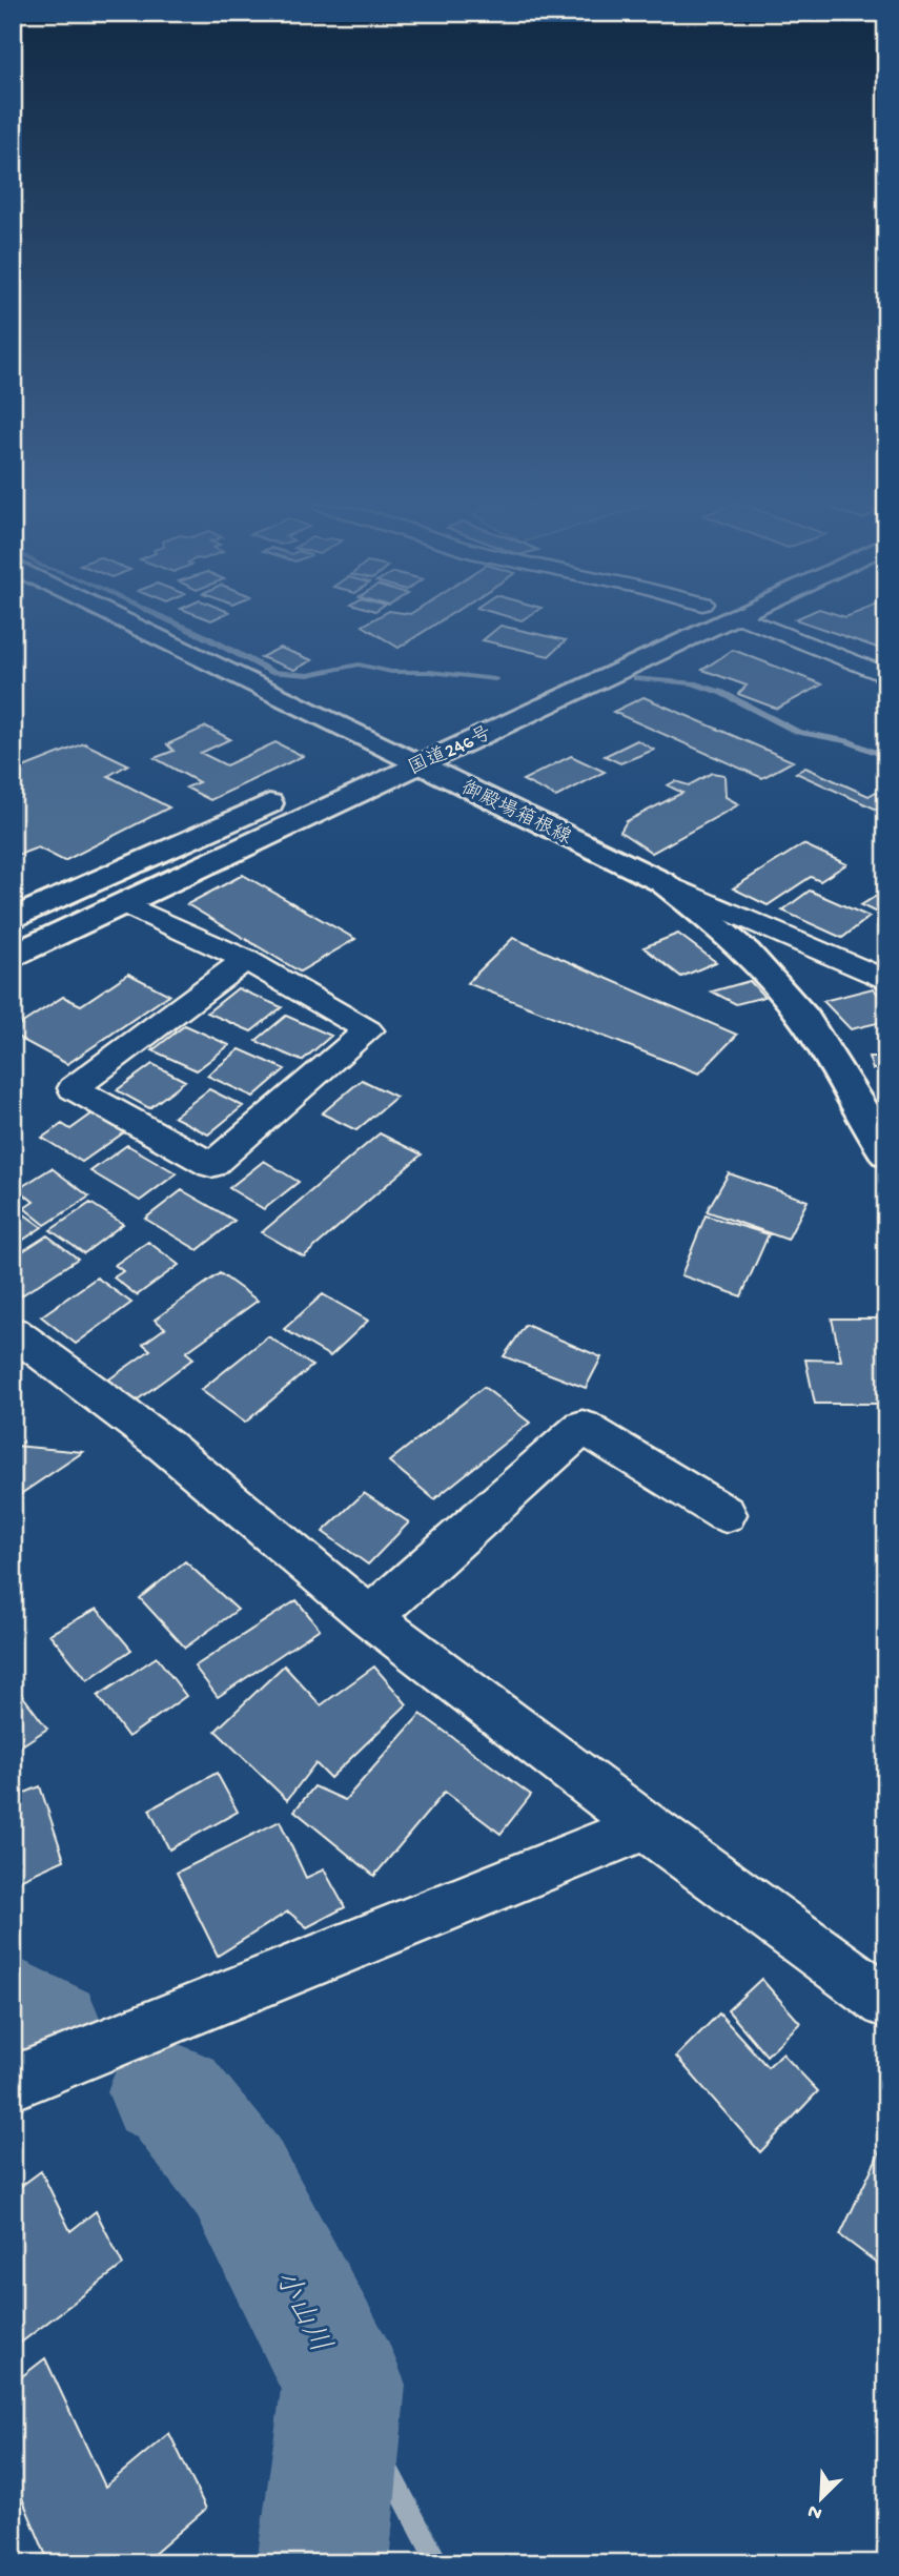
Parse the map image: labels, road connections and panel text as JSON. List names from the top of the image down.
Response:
{
  "streets": {
    "main road": ["国道246号", "御殿場箱根線"]
  },
  "crossings": [
    ["国道246号", "御殿場箱根線"]
  ],
  "water": ["小山川"],
  "north": "bottom left"
}
